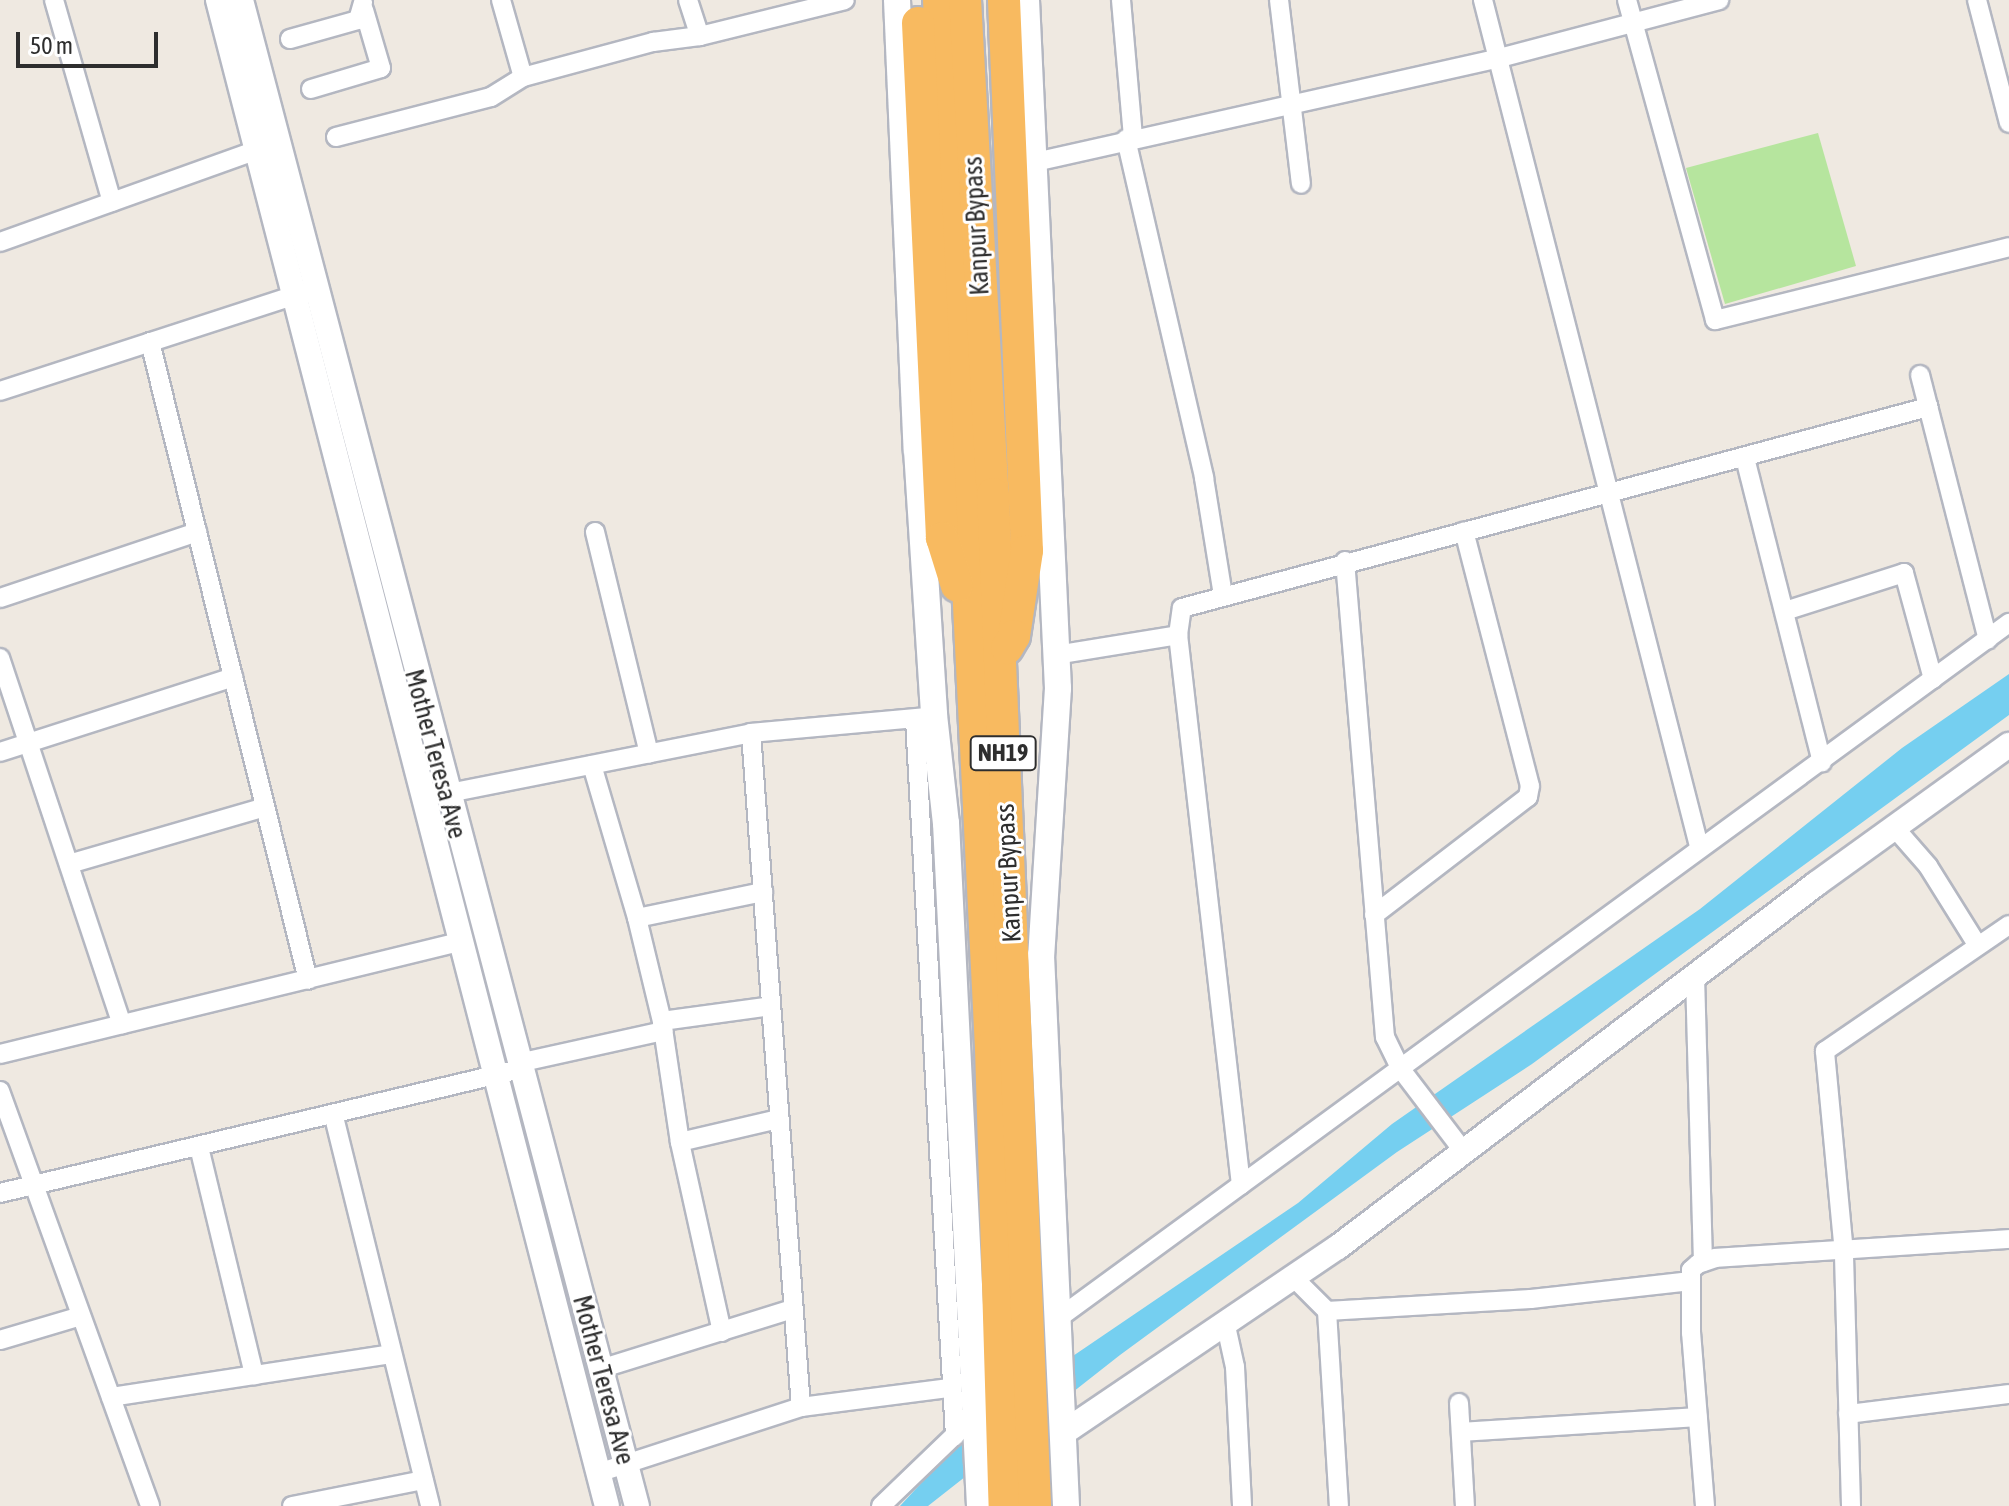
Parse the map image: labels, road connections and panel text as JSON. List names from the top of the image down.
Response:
{
  "streets": {
    "highway": ["Kanpur Bypass", "NH19"],
    "street": ["Mother Teresa Ave"]
  },
  "scale_bar": "50 m"
}
